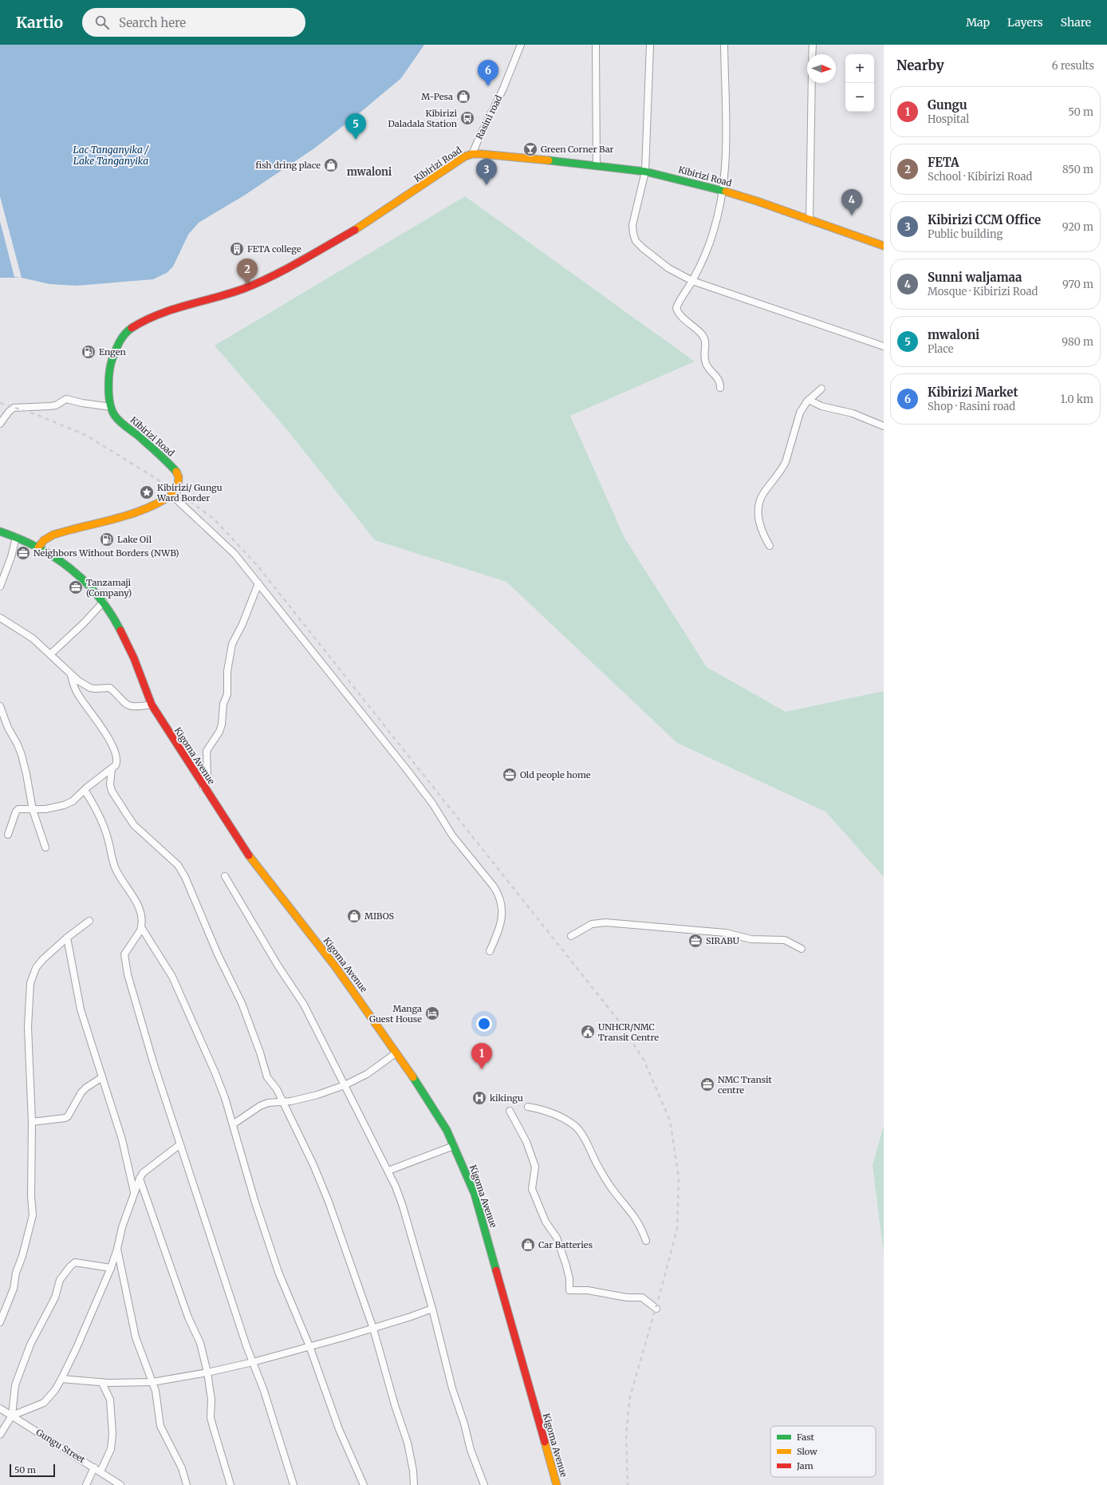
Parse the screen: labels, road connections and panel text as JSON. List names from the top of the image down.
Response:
{
  "streets": {
    "street": [
      "Rasini road",
      "Kibirizi Road",
      "Kigoma Avenue",
      "Gungu Street"
    ]
  },
  "crossings": [
    ["Rasini road", "Kibirizi Road"]
  ],
  "districts": ["mwaloni"],
  "water": ["Lac Tanganyika / Lake Tanganyika"],
  "places": {
    "shop": [
      "M-Pesa",
      "fish dring place",
      "MIBOS",
      "Car Batteries"
    ],
    "bus stop": ["Kibirizi Daladala Station"],
    "bar": ["Green Corner Bar"],
    "building": ["FETA college"],
    "fuel station": ["Engen", "Lake Oil"],
    "place": ["Kibirizi/ Gungu Ward Border"],
    "office": [
      "Neighbors Without Borders (NWB)",
      "Tanzamaji (Company)",
      "Old people home",
      "SIRABU",
      "NMC Transit centre"
    ],
    "hotel": ["Manga Guest House"],
    "public building": ["UNHCR/NMC Transit Centre"],
    "hospital": ["kikingu"]
  },
  "legend": ["Fast", "Slow", "Jam"],
  "scale_bar": "50 m",
  "north": "right",
  "page": {
    "header": "Kartio",
    "search": "Search here",
    "nav": ["Map", "Layers", "Share"],
    "heading": ["Nearby", "6 results"],
    "map_buttons": ["+", "−"],
    "pins": [
      "6",
      "5",
      "3",
      "4",
      "2",
      "1"
    ],
    "list": [
      {
        "mark": "1",
        "name": "Gungu",
        "note": "Hospital",
        "value": "50 m"
      },
      {
        "mark": "2",
        "name": "FETA",
        "note": "School · Kibirizi Road",
        "value": "850 m"
      },
      {
        "mark": "3",
        "name": "Kibirizi CCM Office",
        "note": "Public building",
        "value": "920 m"
      },
      {
        "mark": "4",
        "name": "Sunni waljamaa",
        "note": "Mosque · Kibirizi Road",
        "value": "970 m"
      },
      {
        "mark": "5",
        "name": "mwaloni",
        "note": "Place",
        "value": "980 m"
      },
      {
        "mark": "6",
        "name": "Kibirizi Market",
        "note": "Shop · Rasini road",
        "value": "1.0 km"
      }
    ],
    "scale": "50 m"
  }
}
